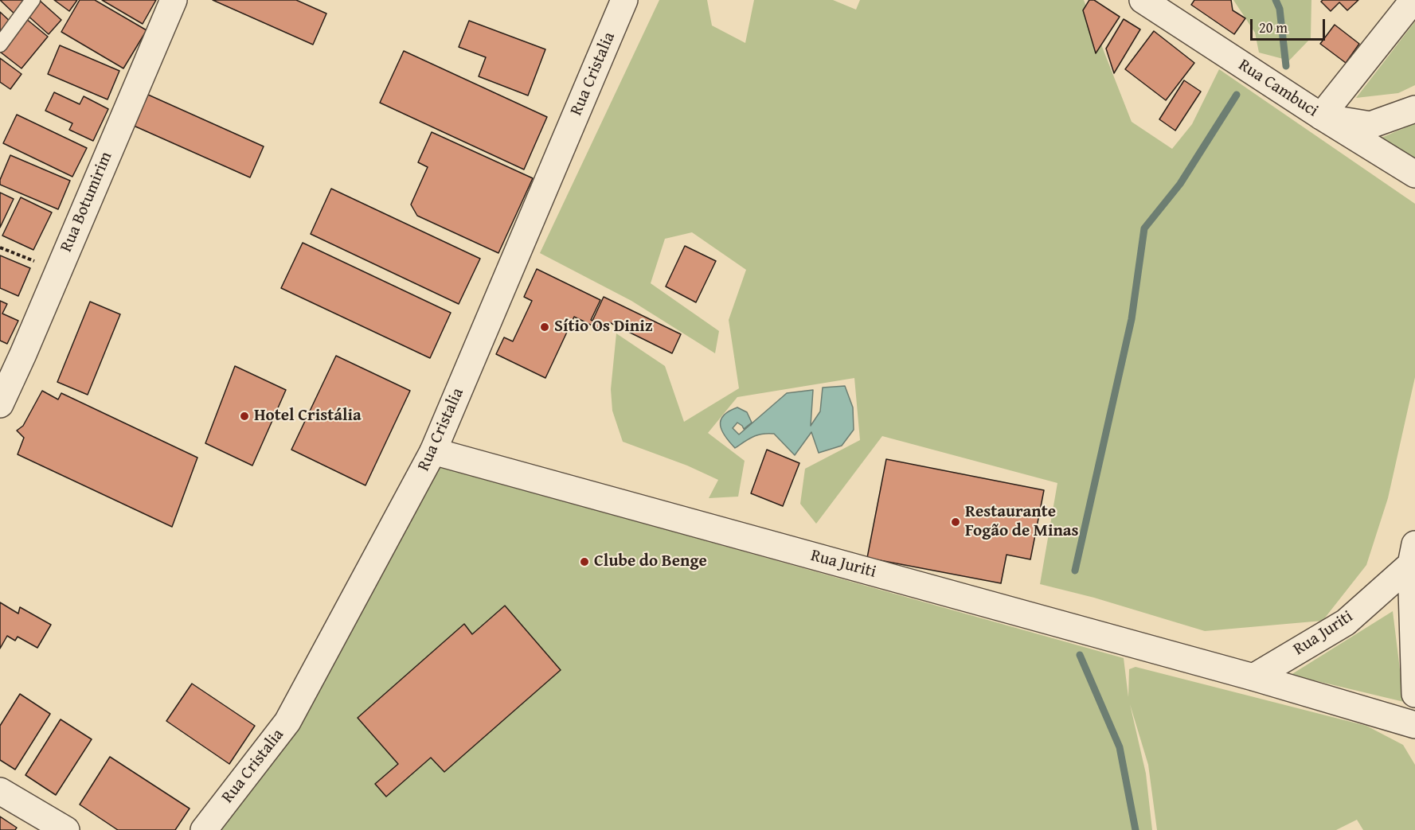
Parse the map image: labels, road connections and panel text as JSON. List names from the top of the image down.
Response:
{
  "streets": {
    "street": [
      "Rua Cristalia",
      "Rua Cambuci",
      "Rua Botumirim",
      "Rua Juriti"
    ]
  },
  "crossings": [
    ["Rua Cristalia", "Rua Juriti"]
  ],
  "places": [
    "Sítio Os Diniz",
    "Hotel Cristália",
    "Restaurante Fogão de Minas",
    "Clube do Benge"
  ],
  "scale_bar": "20 m"
}
